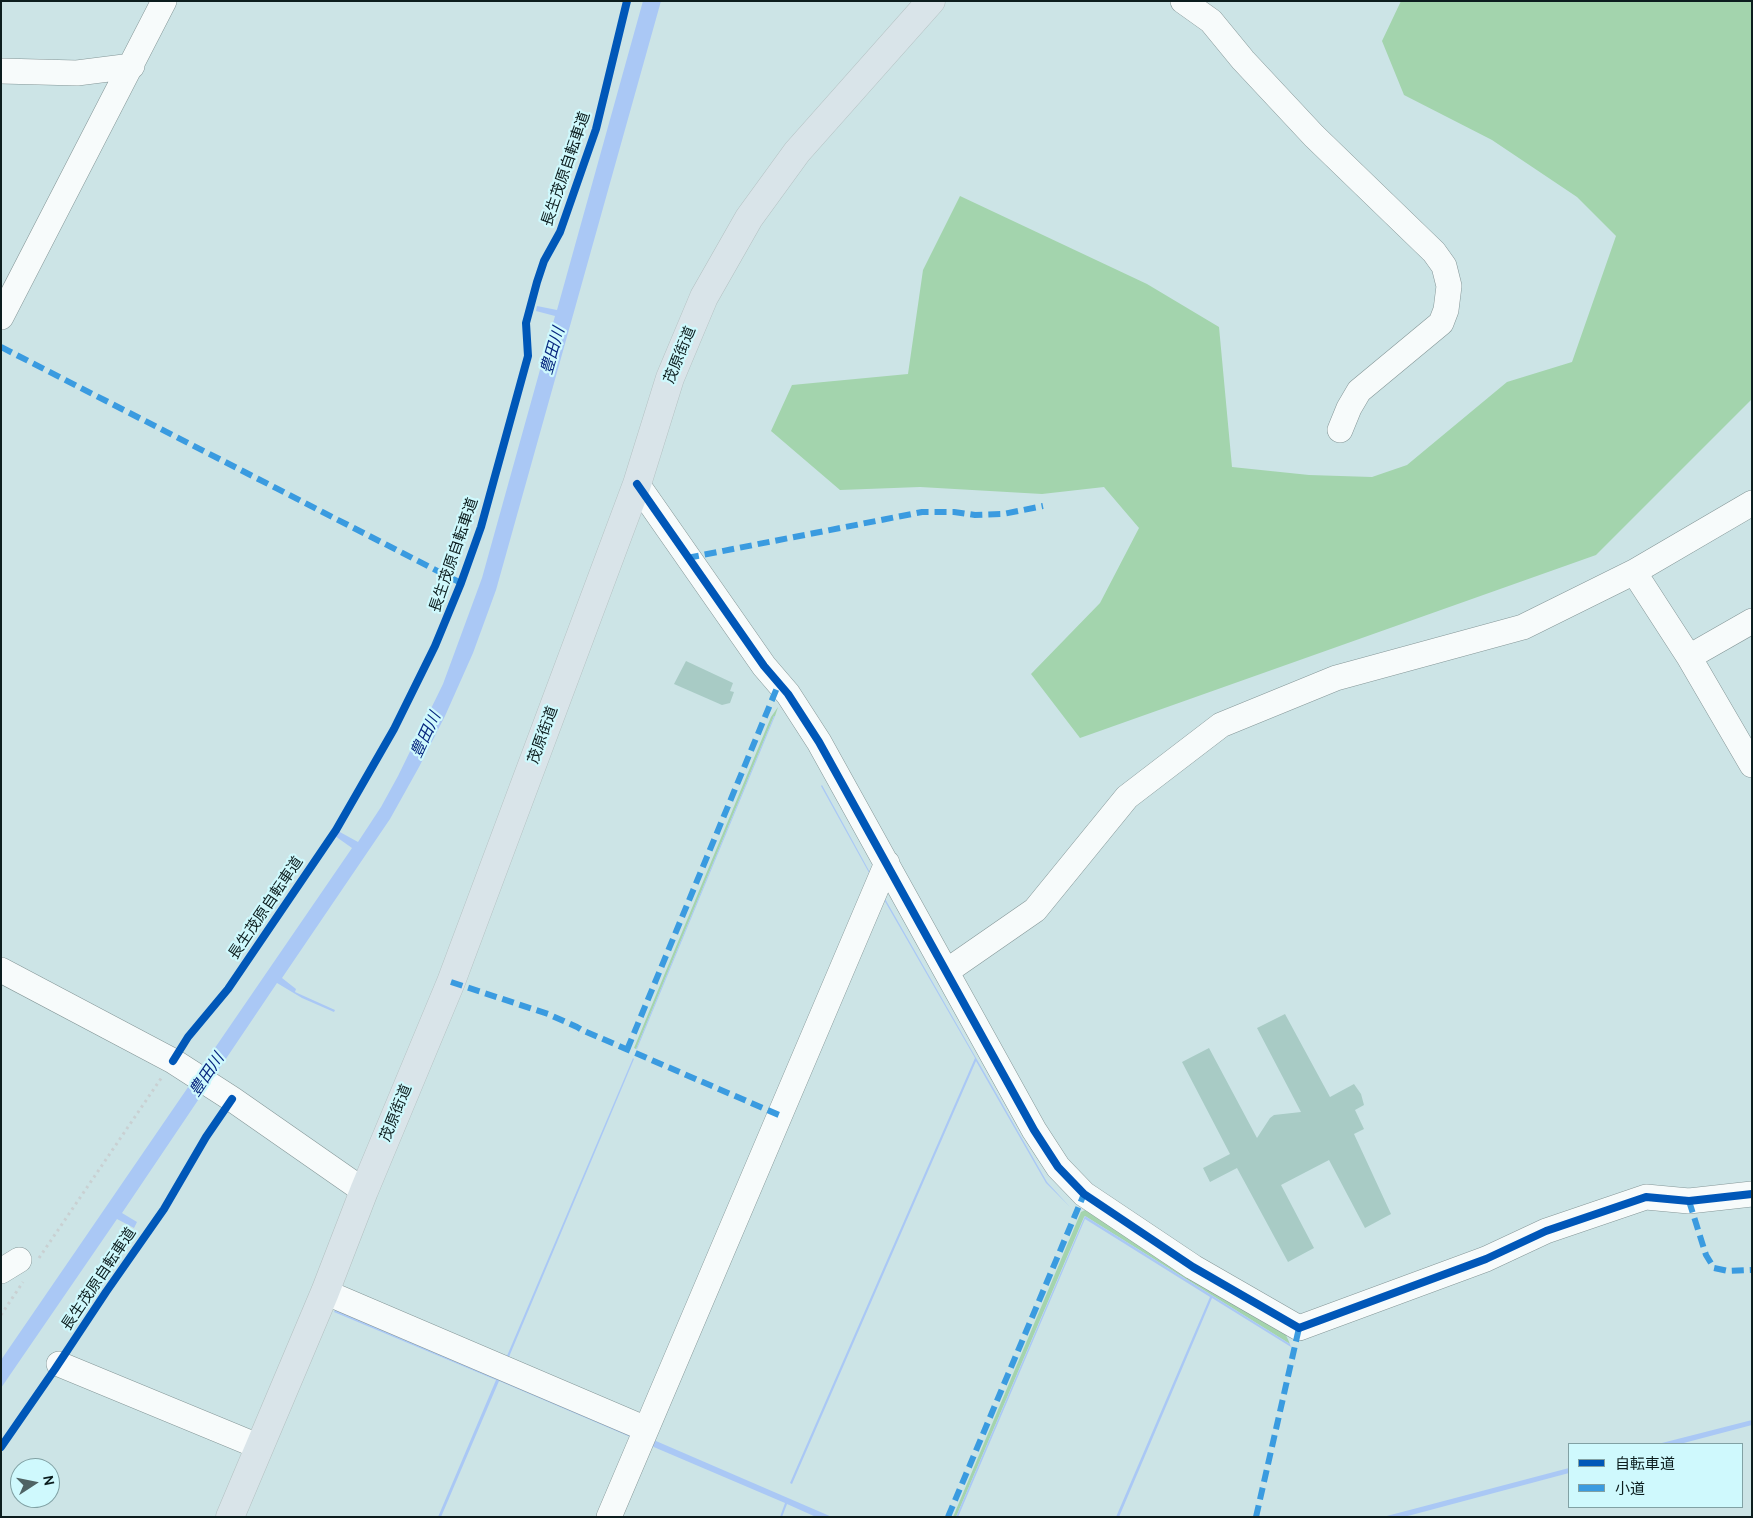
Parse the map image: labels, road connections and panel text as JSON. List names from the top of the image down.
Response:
{
  "streets": {
    "main road": ["茂原街道"],
    "cycle path": ["長生茂原自転車道"]
  },
  "water": ["豊田川"],
  "legend": ["自転車道", "小道"],
  "north": "right"
}
